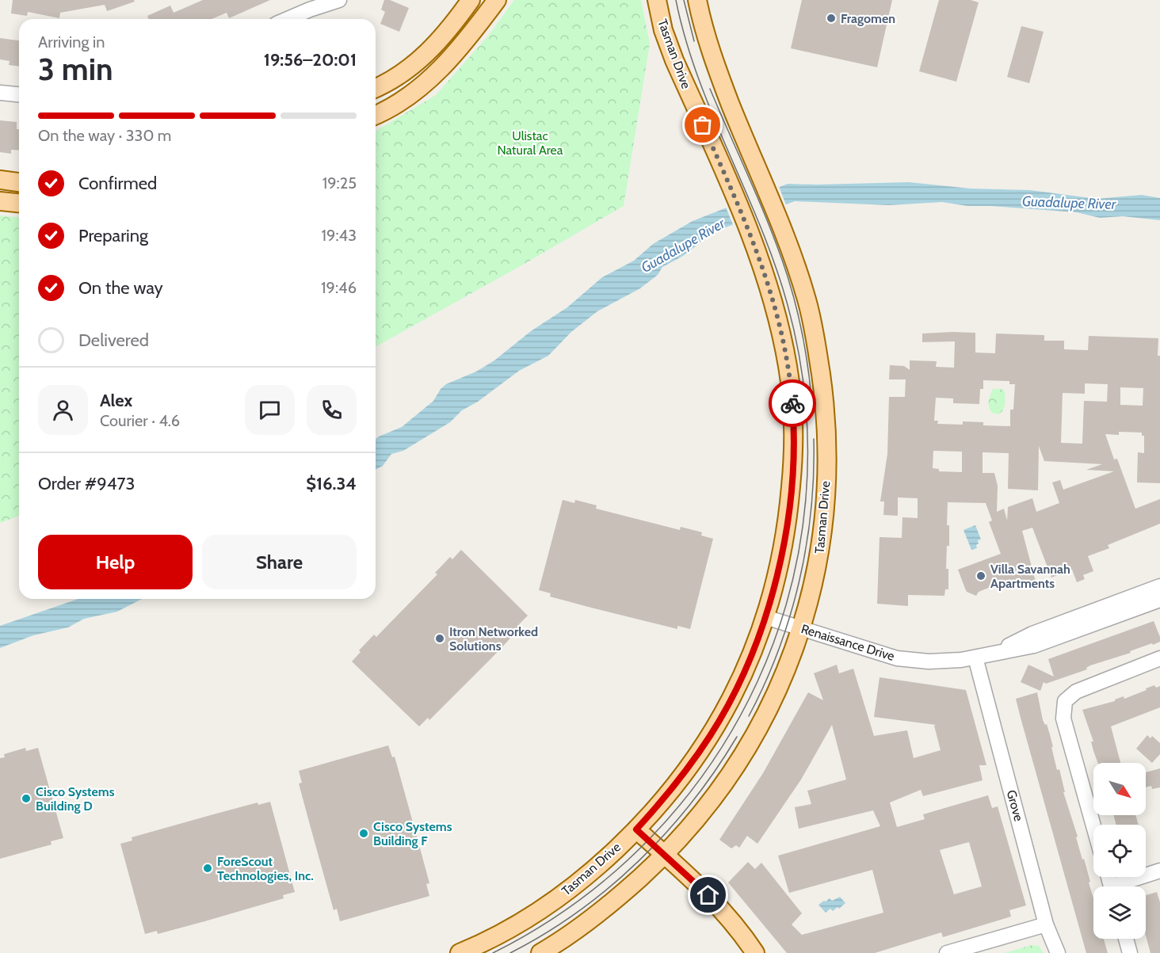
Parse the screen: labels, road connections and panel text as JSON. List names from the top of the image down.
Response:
{
  "streets": {
    "main road": ["Tasman Drive"],
    "street": ["Renaissance Drive", "Grove"]
  },
  "crossings": [
    ["Tasman Drive", "Renaissance Drive"],
    ["Renaissance Drive", "Grove"]
  ],
  "water": ["Guadalupe River"],
  "parks": ["Ulistac Natural Area"],
  "places": [
    "Fragomen",
    "Villa Savannah Apartments",
    "Itron Networked Solutions",
    "Cisco Systems Building D",
    "Cisco Systems Building F",
    "ForeScout Technologies, Inc."
  ],
  "north": "bottom right",
  "page": {
    "heading": ["3 min", "Arriving in", "19:56–20:01"],
    "panel": [
      "Alex",
      "Courier · 4.6",
      "Order #9473",
      "$16.34"
    ],
    "bar": "On the way · 330 m",
    "list": [
      ["Confirmed", "19:25"],
      ["Preparing", "19:43"],
      ["On the way", "19:46"],
      "Delivered"
    ],
    "buttons": ["Help", "Share"]
  }
}
